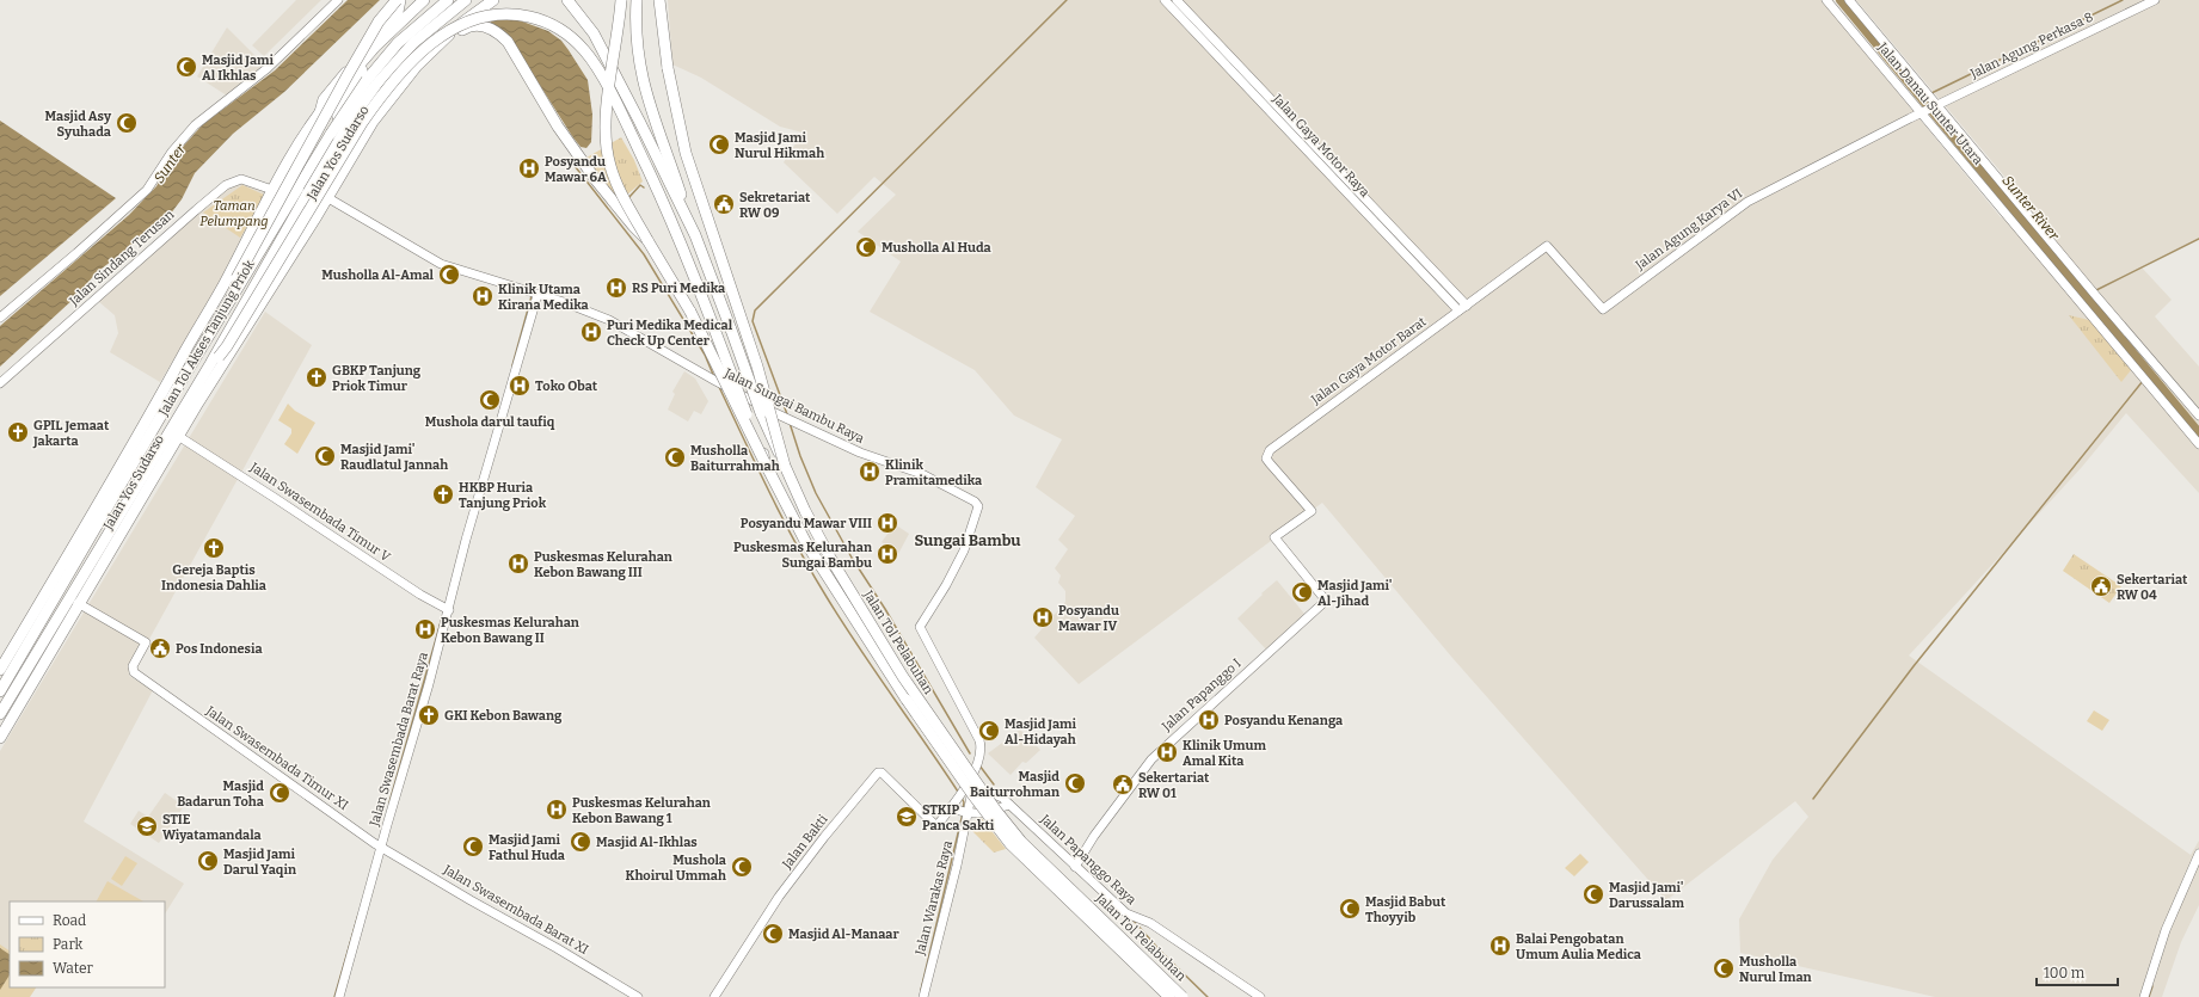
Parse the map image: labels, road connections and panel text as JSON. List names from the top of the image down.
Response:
{
  "streets": {
    "highway": ["Jalan Yos Sudarso", "Jalan Tol Akses Tanjung Priok", "Jalan Tol Pelabuhan"],
    "street": [
      "Jalan Agung Perkasa 8",
      "Jalan Danau Sunter Utara",
      "Jalan Gaya Motor Raya",
      "Jalan Agung Karya VI",
      "Jalan Sindang Terusan",
      "Jalan Gaya Motor Barat",
      "Jalan Sungai Bambu Raya",
      "Jalan Swasembada Timur V",
      "Jalan Papanggo I",
      "Jalan Swasembada Barat Raya",
      "Jalan Swasembada Timur XI",
      "Jalan Bakti",
      "Jalan Papanggo Raya",
      "Jalan Warakas Raya",
      "Jalan Swasembada Barat XI"
    ]
  },
  "crossings": [
    ["Jalan Agung Perkasa 8", "Jalan Danau Sunter Utara"],
    ["Jalan Agung Perkasa 8", "Jalan Agung Karya VI"],
    ["Jalan Danau Sunter Utara", "Jalan Agung Karya VI"],
    ["Jalan Gaya Motor Raya", "Jalan Gaya Motor Barat"],
    ["Jalan Yos Sudarso", "Jalan Sindang Terusan"],
    ["Jalan Yos Sudarso", "Jalan Sungai Bambu Raya"],
    ["Jalan Yos Sudarso", "Jalan Swasembada Timur V"],
    ["Jalan Yos Sudarso", "Jalan Swasembada Timur XI"],
    ["Jalan Agung Karya VI", "Jalan Gaya Motor Barat"],
    ["Jalan Gaya Motor Barat", "Jalan Papanggo I"],
    ["Jalan Sungai Bambu Raya", "Jalan Swasembada Barat Raya"],
    ["Jalan Sungai Bambu Raya", "Jalan Papanggo Raya"],
    ["Jalan Sungai Bambu Raya", "Jalan Warakas Raya"],
    ["Jalan Swasembada Timur V", "Jalan Swasembada Barat Raya"],
    ["Jalan Papanggo I", "Jalan Papanggo Raya"],
    ["Jalan Swasembada Barat Raya", "Jalan Swasembada Timur XI"],
    ["Jalan Swasembada Barat Raya", "Jalan Swasembada Barat XI"],
    ["Jalan Swasembada Timur XI", "Jalan Swasembada Barat XI"],
    ["Jalan Bakti", "Jalan Warakas Raya"],
    ["Jalan Papanggo Raya", "Jalan Warakas Raya"]
  ],
  "districts": ["Sungai Bambu"],
  "water": ["Sunter", "Sunter River"],
  "parks": ["Taman Pelumpang"],
  "places": {
    "mosque": [
      "Masjid Jami Al Ikhlas",
      "Masjid Asy Syuhada",
      "Masjid Jami Nurul Hikmah",
      "Musholla Al Huda",
      "Musholla Al-Amal",
      "Mushola darul taufiq",
      "Masjid Jami' Raudlatul Jannah",
      "Musholla Baiturrahmah",
      "Masjid Jami' Al-Jihad",
      "Masjid Jami Al-Hidayah",
      "Masjid Baiturrohman",
      "Masjid Badarun Toha",
      "Masjid Al-Ikhlas",
      "Masjid Jami Fathul Huda",
      "Masjid Jami Darul Yaqin",
      "Mushola Khoirul Ummah",
      "Masjid Jami' Darussalam",
      "Masjid Babut Thoyyib",
      "Masjid Al-Manaar",
      "Musholla Nurul Iman"
    ],
    "hospital": [
      "Posyandu Mawar 6A",
      "RS Puri Medika",
      "Klinik Utama Kirana Medika",
      "Puri Medika Medical Check Up Center",
      "Toko Obat",
      "Klinik Pramitamedika",
      "Posyandu Mawar VIII",
      "Puskesmas Kelurahan Sungai Bambu",
      "Puskesmas Kelurahan Kebon Bawang III",
      "Posyandu Mawar IV",
      "Puskesmas Kelurahan Kebon Bawang II",
      "Posyandu Kenanga",
      "Klinik Umum Amal Kita",
      "Puskesmas Kelurahan Kebon Bawang 1",
      "Balai Pengobatan Umum Aulia Medica"
    ],
    "public building": [
      "Sekretariat RW 09",
      "Sekertariat RW 04",
      "Pos Indonesia",
      "Sekertariat RW 01"
    ],
    "church": [
      "GBKP Tanjung Priok Timur",
      "GPIL Jemaat Jakarta",
      "HKBP Huria Tanjung Priok",
      "Gereja Baptis Indonesia Dahlia",
      "GKI Kebon Bawang"
    ],
    "school or university": ["STKIP Panca Sakti", "STIE Wiyatamandala"]
  },
  "legend": ["Road", "Park", "Water"],
  "scale_bar": "100 m"
}
